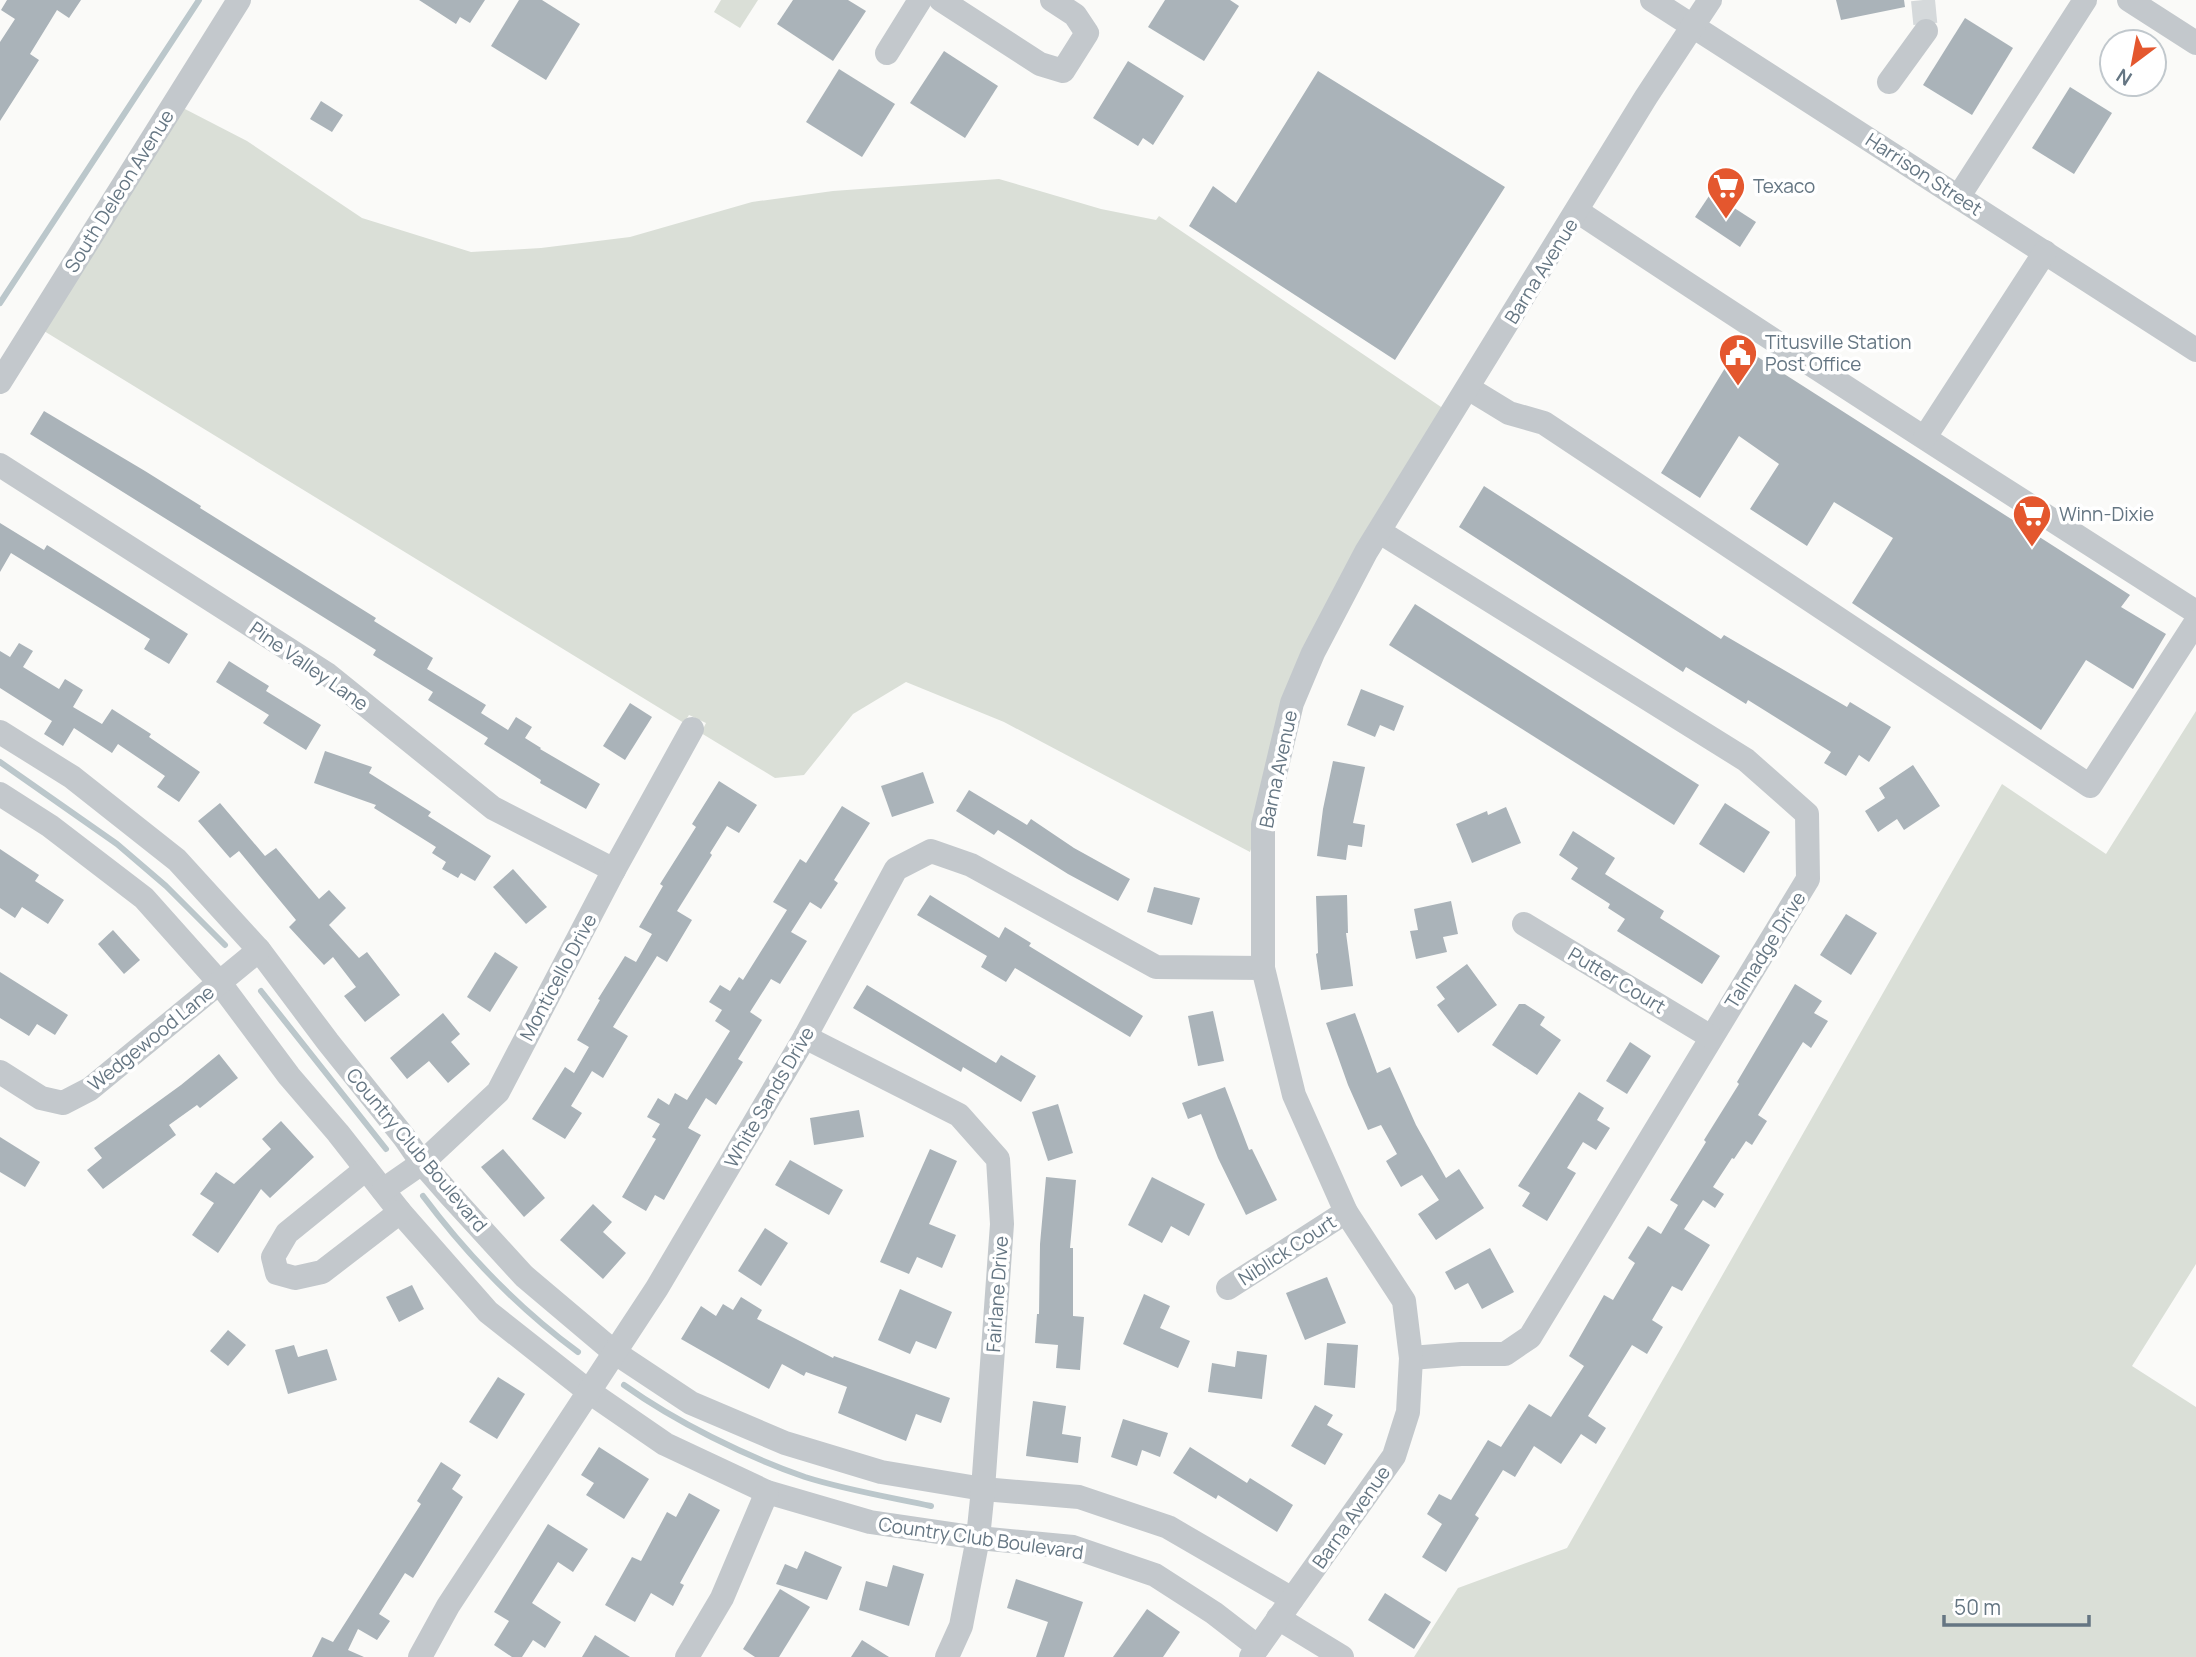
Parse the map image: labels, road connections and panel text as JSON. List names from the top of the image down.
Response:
{
  "streets": {
    "street": [
      "Harrison Street",
      "South Deleon Avenue",
      "Barna Avenue",
      "Pine Valley Lane",
      "Talmadge Drive",
      "Monticello Drive",
      "Putter Court",
      "Wedgewood Lane",
      "White Sands Drive",
      "Country Club Boulevard",
      "Niblick Court",
      "Fairlane Drive"
    ]
  },
  "crossings": [
    ["Harrison Street", "Barna Avenue"],
    ["Barna Avenue", "Talmadge Drive"],
    ["Barna Avenue", "White Sands Drive"],
    ["Barna Avenue", "Country Club Boulevard"],
    ["Barna Avenue", "Niblick Court"],
    ["Pine Valley Lane", "Monticello Drive"],
    ["Talmadge Drive", "Putter Court"],
    ["Monticello Drive", "Country Club Boulevard"],
    ["Wedgewood Lane", "Country Club Boulevard"],
    ["White Sands Drive", "Country Club Boulevard"],
    ["White Sands Drive", "Fairlane Drive"],
    ["Country Club Boulevard", "Fairlane Drive"]
  ],
  "places": {
    "supermarket": ["Texaco", "Winn-Dixie"],
    "public building": ["Titusville Station Post Office"]
  },
  "scale_bar": "50 m",
  "north": "bottom left"
}
